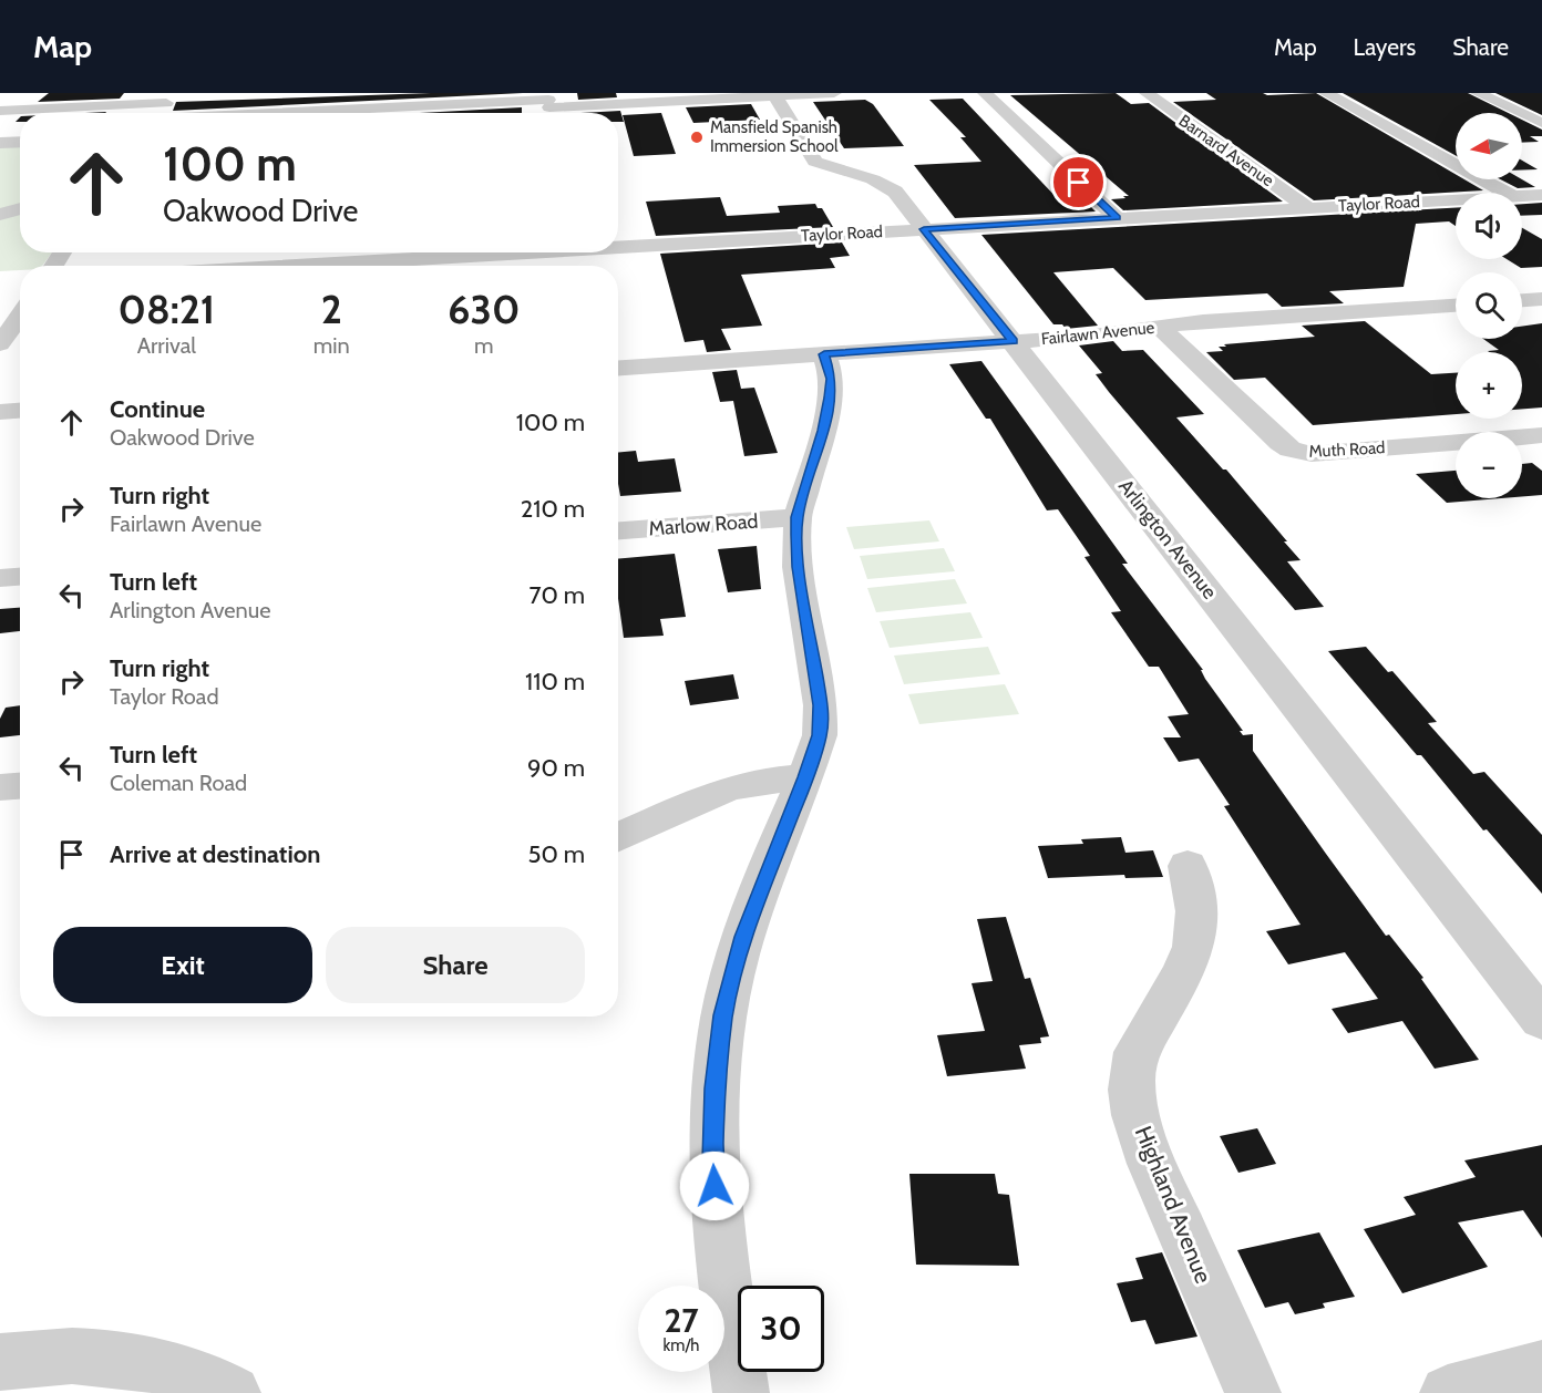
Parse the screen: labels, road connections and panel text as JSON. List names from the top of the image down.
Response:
{
  "streets": {
    "street": [
      "Barnard Avenue",
      "Taylor Road",
      "Fairlawn Avenue",
      "Muth Road",
      "Marlow Road",
      "Arlington Avenue",
      "Highland Avenue"
    ]
  },
  "crossings": [
    ["Barnard Avenue", "Taylor Road"],
    ["Taylor Road", "Arlington Avenue"],
    ["Fairlawn Avenue", "Muth Road"],
    ["Fairlawn Avenue", "Arlington Avenue"]
  ],
  "places": ["Mansfield Spanish Immersion School"],
  "north": "left",
  "page": {
    "header": "Map",
    "nav": ["Map", "Layers", "Share"],
    "map_buttons": ["+", "−"],
    "turn": ["100 m", "Oakwood Drive"],
    "eta": [
      "08:21",
      "Arrival",
      "2",
      "min",
      "630",
      "m"
    ],
    "list": [
      {
        "name": "Continue",
        "note": "Oakwood Drive",
        "value": "100 m"
      },
      {
        "name": "Turn right",
        "note": "Fairlawn Avenue",
        "value": "210 m"
      },
      {
        "name": "Turn left",
        "note": "Arlington Avenue",
        "value": "70 m"
      },
      {
        "name": "Turn right",
        "note": "Taylor Road",
        "value": "110 m"
      },
      {
        "name": "Turn left",
        "note": "Coleman Road",
        "value": "90 m"
      },
      {
        "name": "Arrive at destination",
        "value": "50 m"
      }
    ],
    "buttons": ["Exit", "Share"],
    "speed": "27 km/h",
    "limit": "30"
  }
}
